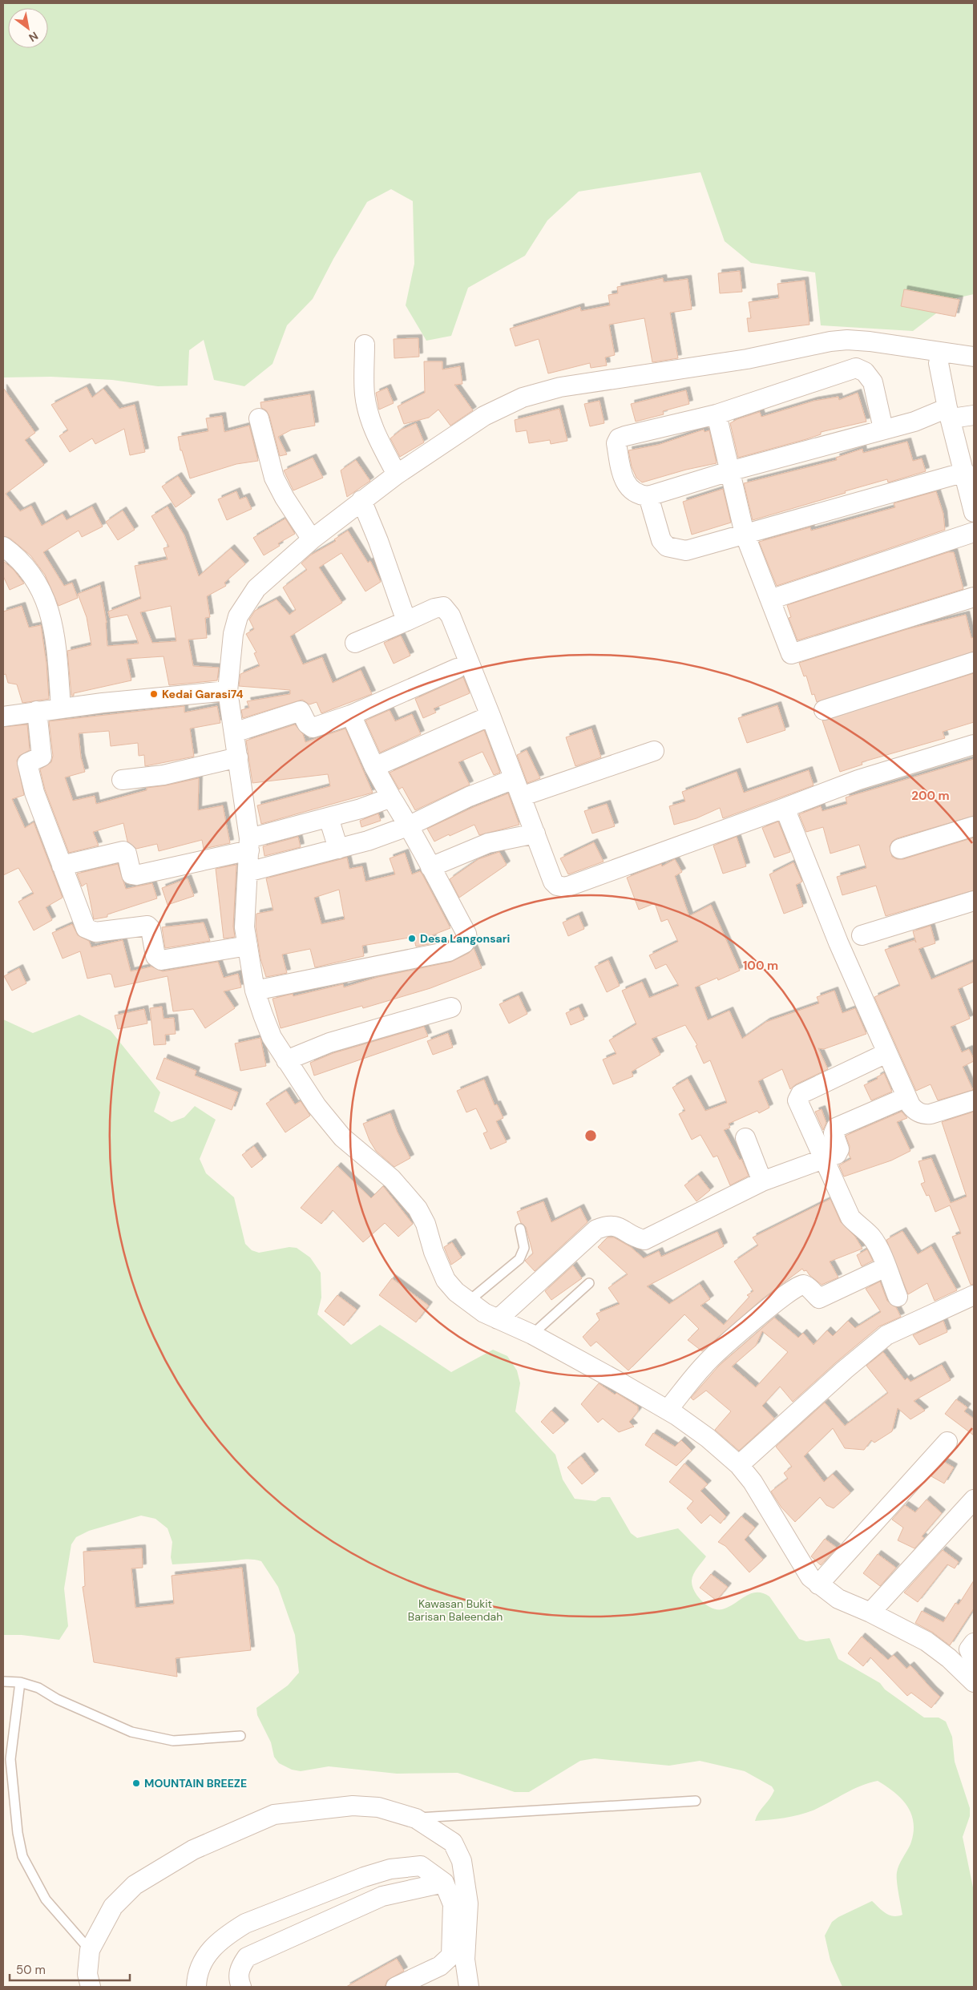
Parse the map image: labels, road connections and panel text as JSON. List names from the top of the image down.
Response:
{
  "parks": ["Kawasan Bukit Barisan Baleendah"],
  "places": ["Kedai Garasi74", "Desa Langonsari", "MOUNTAIN BREEZE"],
  "scale_bar": "50 m",
  "north": "bottom right",
  "rings": ["200 m", "100 m"]
}
